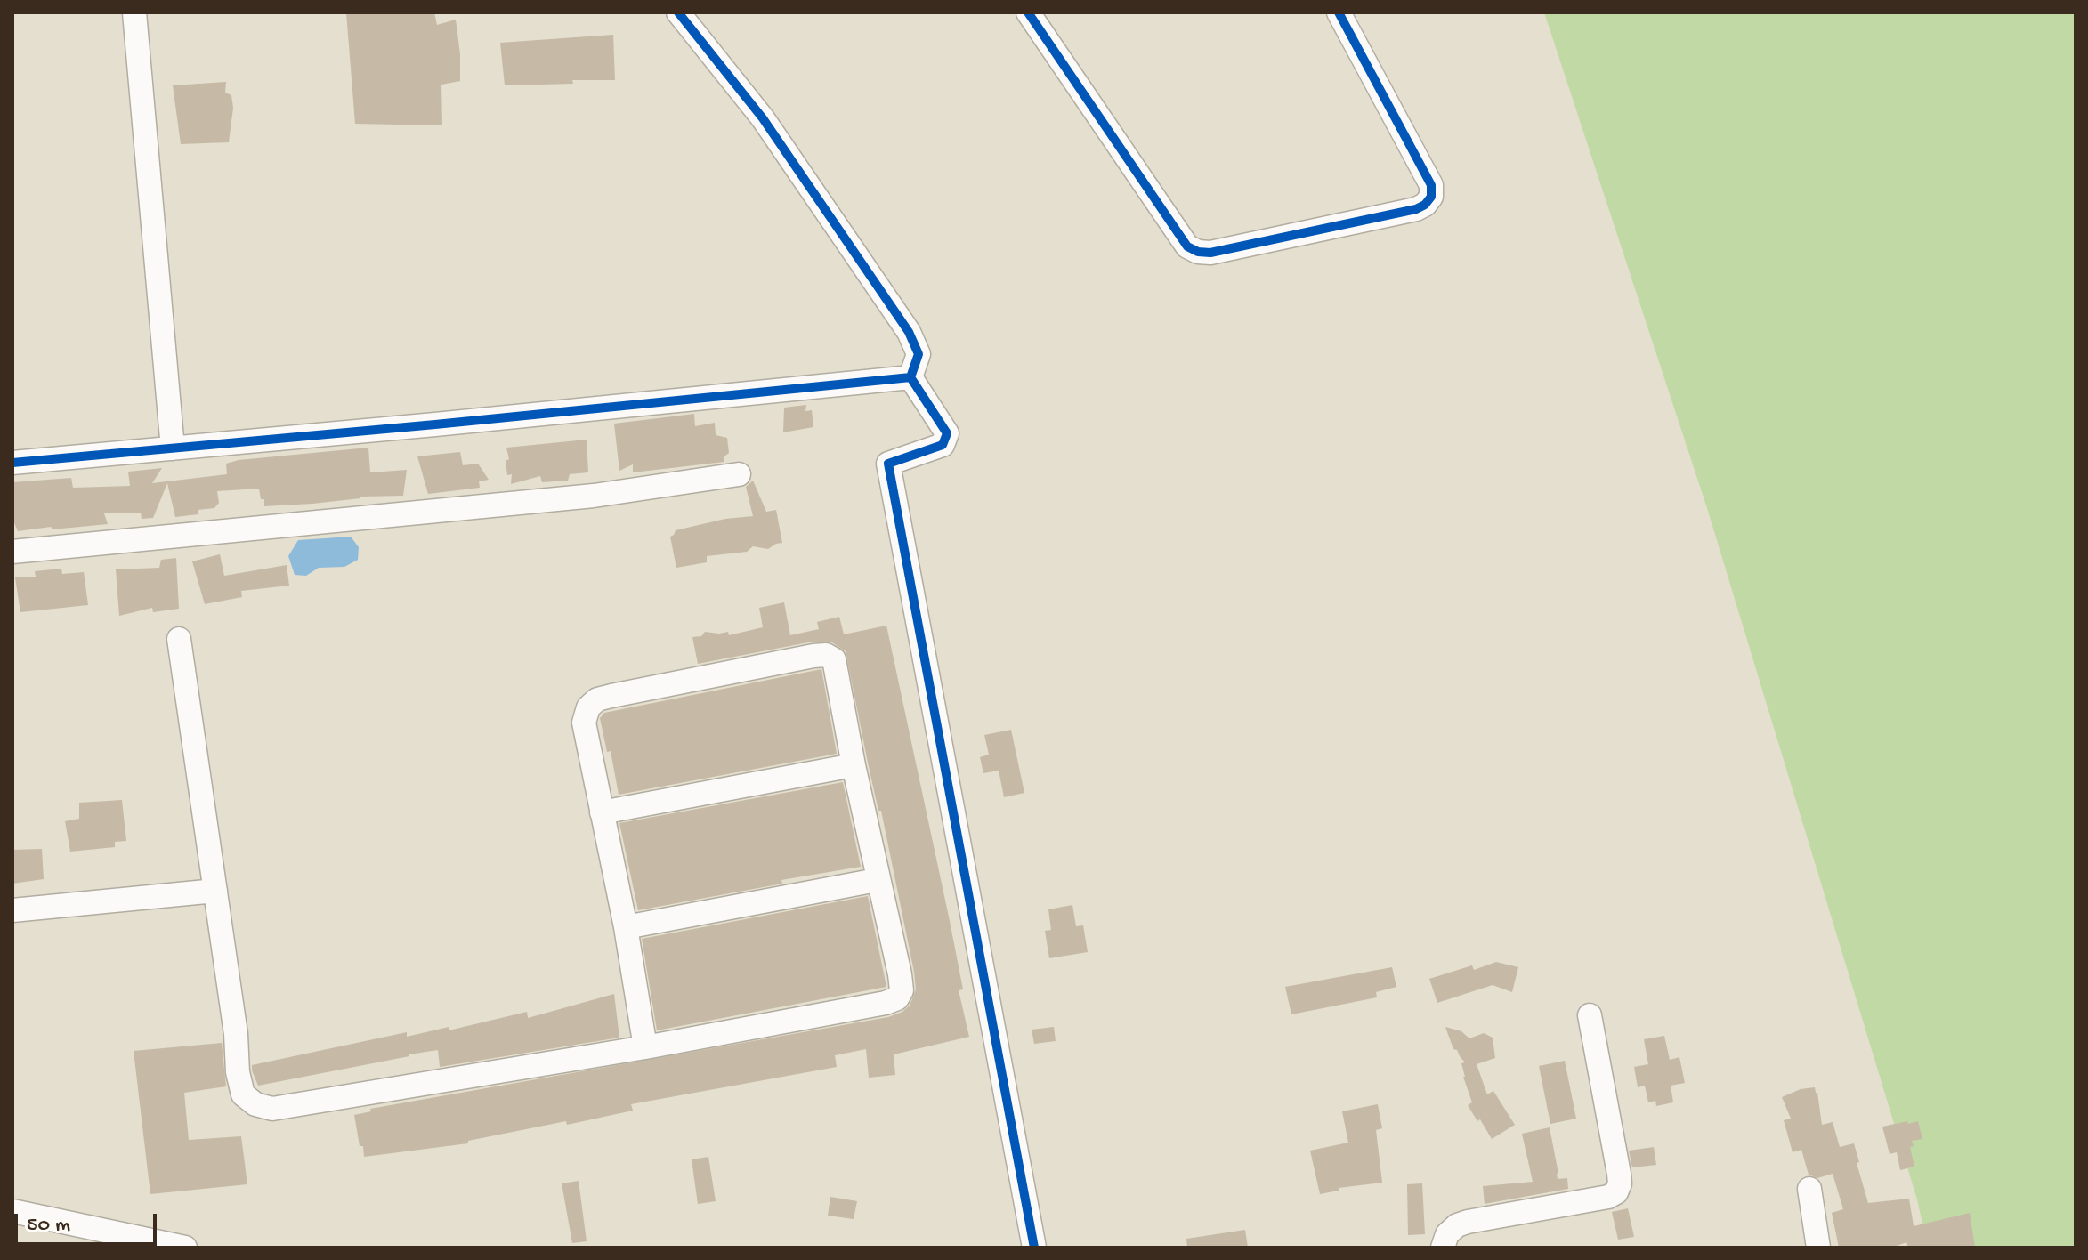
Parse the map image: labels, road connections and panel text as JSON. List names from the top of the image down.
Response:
{
  "scale_bar": "50 m"
}
